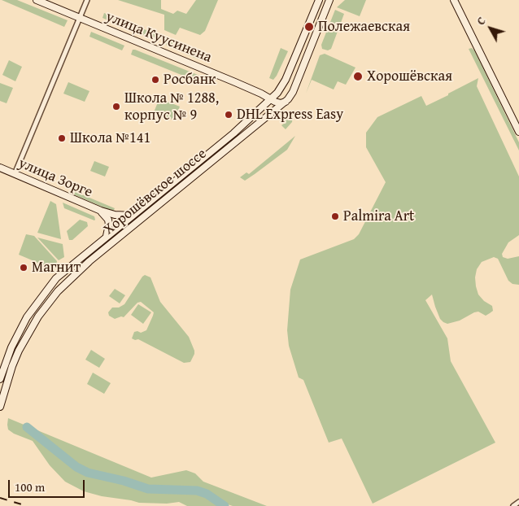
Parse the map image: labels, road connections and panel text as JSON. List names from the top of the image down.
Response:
{
  "streets": {
    "main road": ["улица Куусинена", "улица Зорге", "Хорошёвское шоссе"]
  },
  "crossings": [
    ["улица Куусинена", "Хорошёвское шоссе"],
    ["улица Зорге", "Хорошёвское шоссе"]
  ],
  "places": [
    "Полежаевская",
    "Хорошёвская",
    "Росбанк",
    "Школа № 1288, корпус № 9",
    "DHL Express Easy",
    "Школа №141",
    "Palmira Art",
    "Магнит"
  ],
  "scale_bar": "100 m",
  "north": "top left"
}
